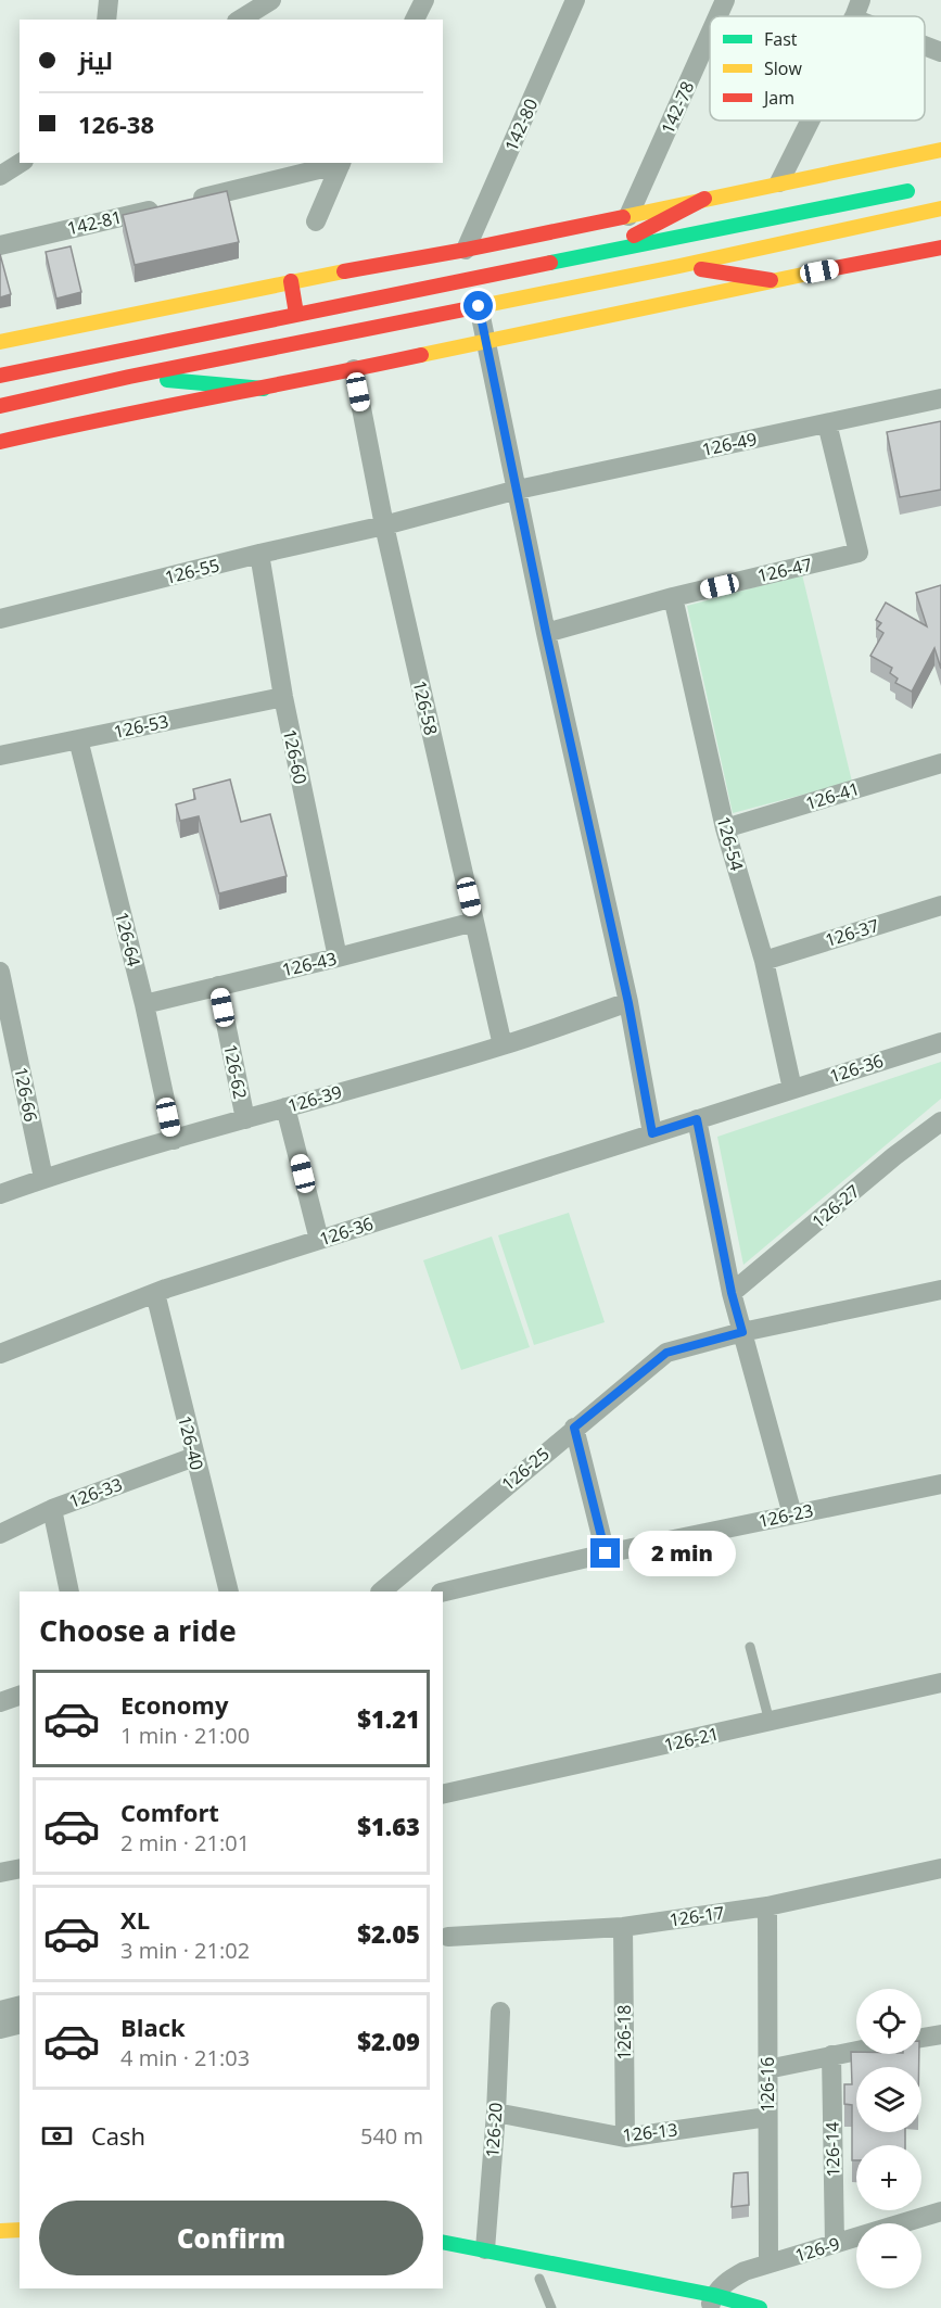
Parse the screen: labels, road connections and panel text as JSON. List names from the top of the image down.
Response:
{
  "streets": {
    "street": [
      "142-78",
      "142-80",
      "142-81",
      "126-49",
      "126-47",
      "126-55",
      "126-58",
      "126-53",
      "126-60",
      "126-41",
      "126-54",
      "126-37",
      "126-64",
      "126-43",
      "126-36",
      "126-62",
      "126-66",
      "126-39",
      "126-27",
      "126-40",
      "126-25",
      "126-33",
      "126-23",
      "126-21",
      "126-17",
      "126-18",
      "126-16",
      "126-20",
      "126-13",
      "126-14",
      "126-9"
    ]
  },
  "crossings": [
    ["126-49", "126-47"],
    ["126-49", "126-55"],
    ["126-49", "126-58"],
    ["126-47", "126-54"],
    ["126-55", "126-58"],
    ["126-55", "126-60"],
    ["126-58", "126-43"],
    ["126-58", "126-39"],
    ["126-53", "126-60"],
    ["126-53", "126-64"],
    ["126-60", "126-43"],
    ["126-41", "126-54"],
    ["126-54", "126-37"],
    ["126-54", "126-36"],
    ["126-64", "126-43"],
    ["126-64", "126-39"],
    ["126-43", "126-62"],
    ["126-36", "126-40"],
    ["126-62", "126-39"],
    ["126-66", "126-39"],
    ["126-40", "126-33"],
    ["126-17", "126-18"],
    ["126-17", "126-16"],
    ["126-18", "126-13"],
    ["126-16", "126-13"],
    ["126-16", "126-9"],
    ["126-20", "126-13"],
    ["126-14", "126-9"]
  ],
  "legend": ["Fast", "Slow", "Jam"],
  "page": {
    "banner": ["لينز", "126-38"],
    "bubble": "2 min",
    "heading": "Choose a ride",
    "list": [
      {
        "name": "Economy",
        "note": "1 min · 21:00",
        "value": "$1.21"
      },
      {
        "name": "Comfort",
        "note": "2 min · 21:01",
        "value": "$1.63"
      },
      {
        "name": "XL",
        "note": "3 min · 21:02",
        "value": "$2.05"
      },
      {
        "name": "Black",
        "note": "4 min · 21:03",
        "value": "$2.09"
      }
    ],
    "map_buttons": ["+", "−"],
    "pay": ["Cash", "540 m"],
    "buttons": "Confirm"
  }
}
